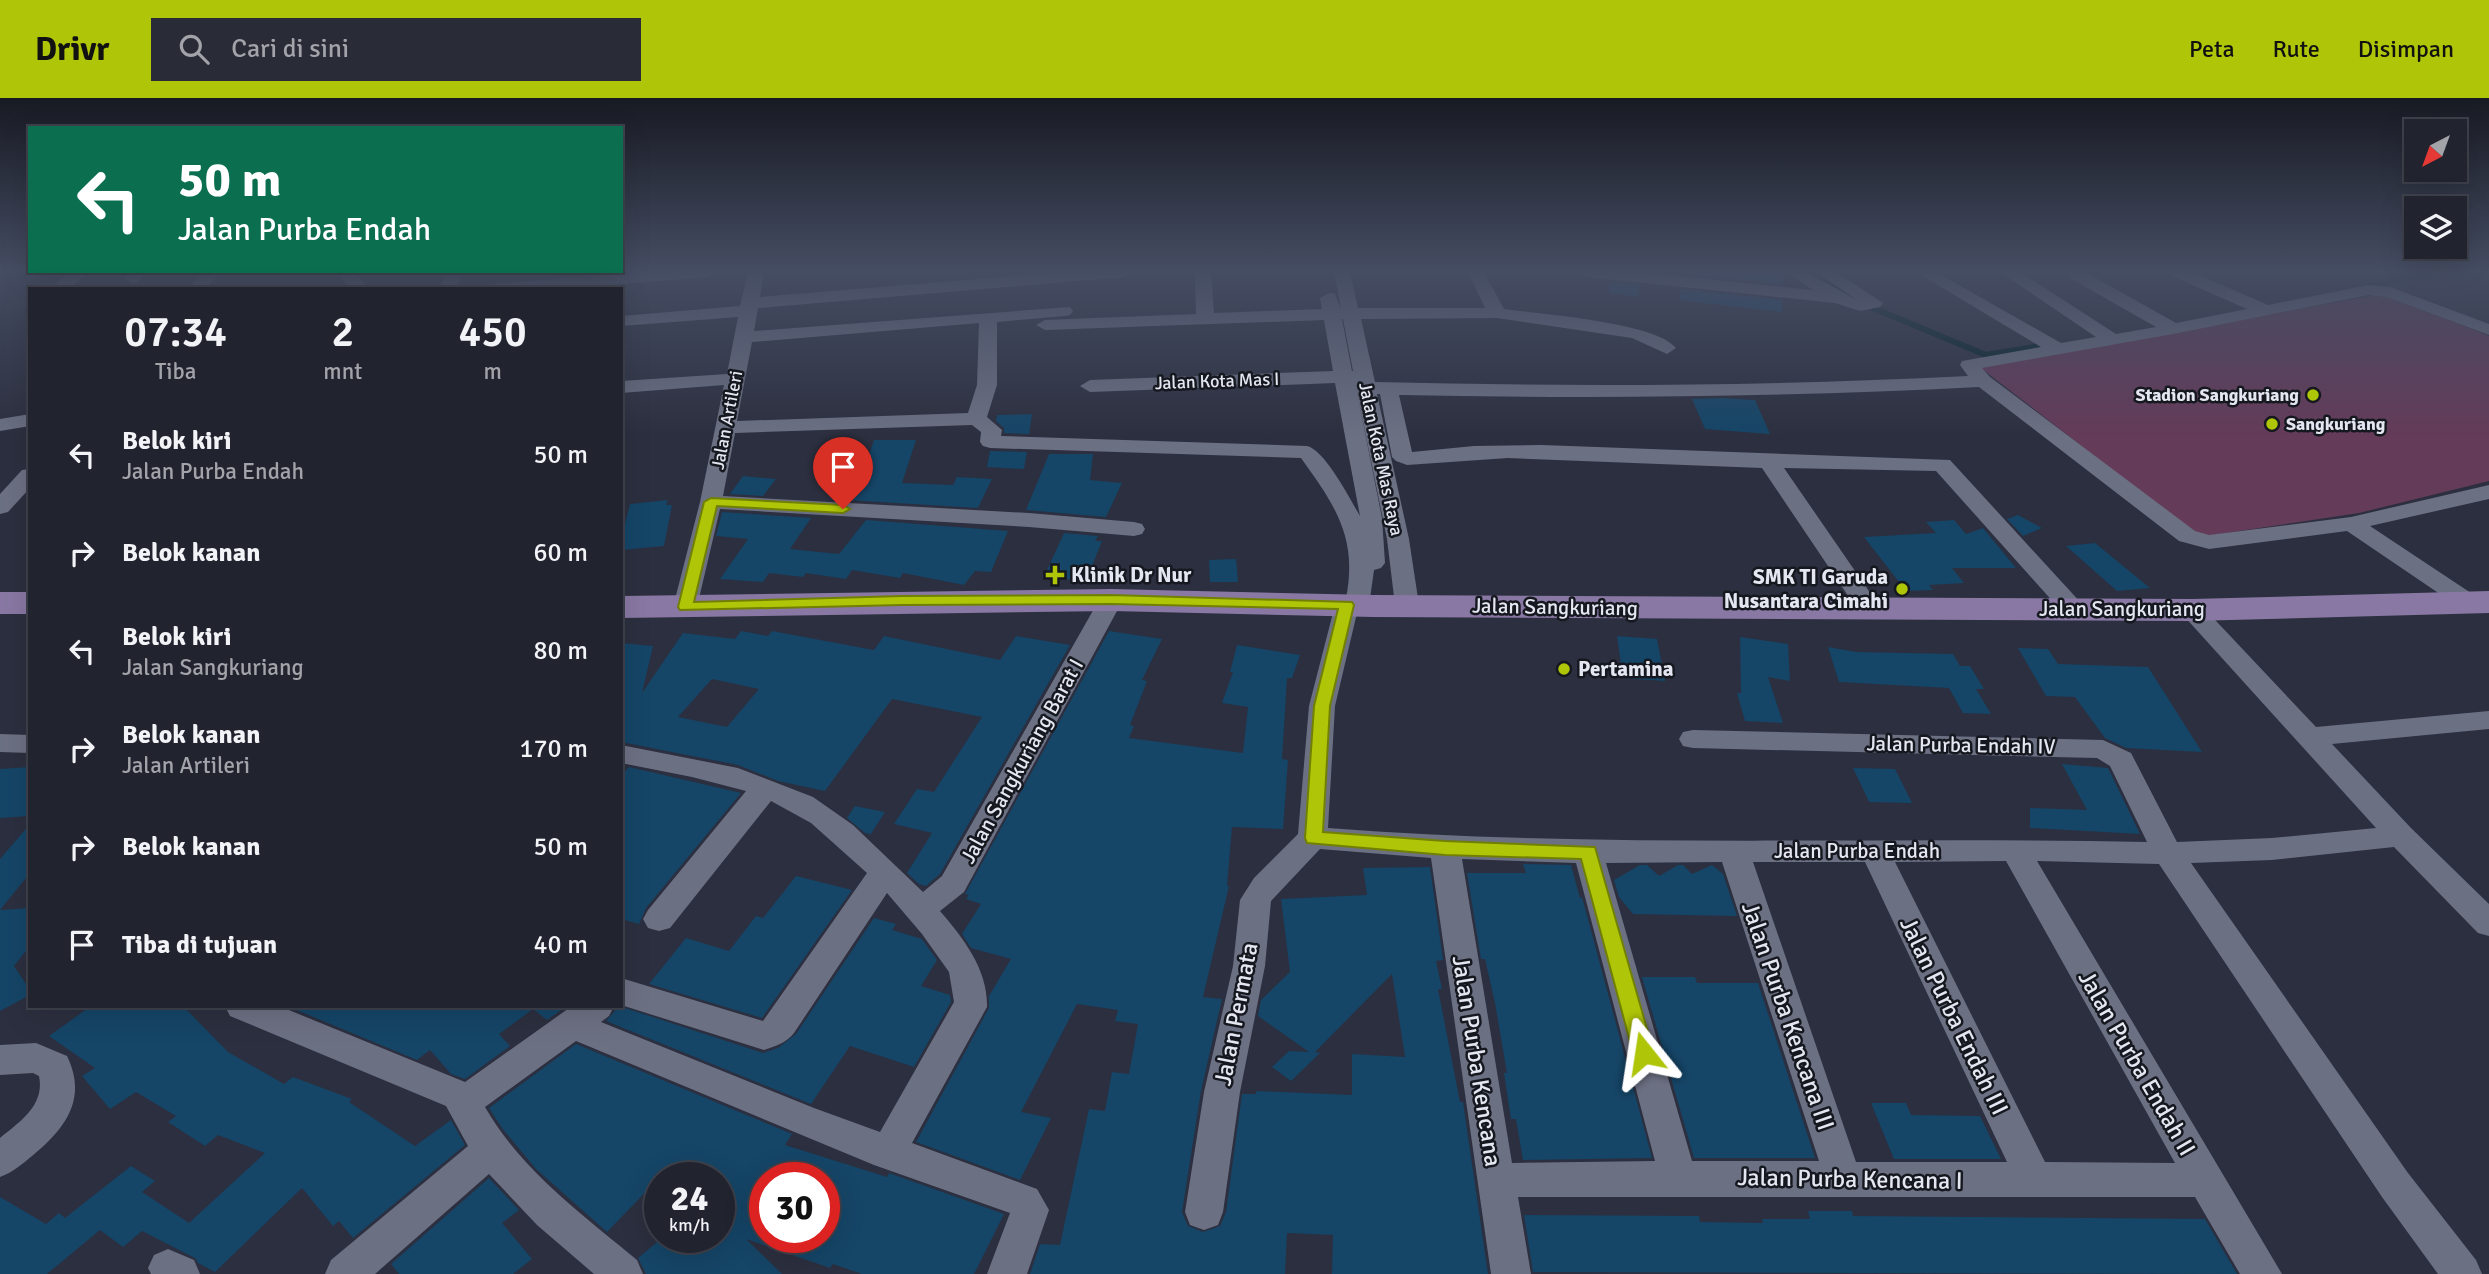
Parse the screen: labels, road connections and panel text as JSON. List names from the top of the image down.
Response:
{
  "streets": {
    "main road": ["Jalan Sangkuriang"],
    "street": [
      "Jalan Kota Mas I",
      "Jalan Artileri",
      "Jalan Kota Mas Raya",
      "Jalan Purba Endah IV",
      "Jalan Sangkuriang Barat I",
      "Jalan Purba Endah",
      "Jalan Permata",
      "Jalan Purba Kencana III",
      "Jalan Purba Endah III",
      "Jalan Purba Kencana",
      "Jalan Purba Endah II",
      "Jalan Purba Kencana I"
    ]
  },
  "crossings": [
    ["Jalan Kota Mas I", "Jalan Kota Mas Raya"],
    ["Jalan Artileri", "Jalan Sangkuriang"],
    ["Jalan Kota Mas Raya", "Jalan Sangkuriang"],
    ["Jalan Sangkuriang", "Jalan Sangkuriang Barat I"],
    ["Jalan Purba Endah IV", "Jalan Purba Endah"],
    ["Jalan Purba Endah", "Jalan Permata"],
    ["Jalan Purba Endah", "Jalan Purba Kencana III"],
    ["Jalan Purba Endah", "Jalan Purba Endah III"],
    ["Jalan Purba Endah", "Jalan Purba Kencana"],
    ["Jalan Purba Endah", "Jalan Purba Endah II"],
    ["Jalan Purba Kencana III", "Jalan Purba Kencana I"],
    ["Jalan Purba Endah III", "Jalan Purba Kencana I"],
    ["Jalan Purba Kencana", "Jalan Purba Kencana I"],
    ["Jalan Purba Endah II", "Jalan Purba Kencana I"]
  ],
  "places": {
    "other": [
      "Stadion Sangkuriang",
      "Sangkuriang",
      "SMK TI Garuda Nusantara Cimahi",
      "Pertamina"
    ],
    "health": ["Klinik Dr Nur"]
  },
  "north": "bottom left",
  "page": {
    "header": "Drivr",
    "search": "Cari di sini",
    "nav": ["Peta", "Rute", "Disimpan"],
    "turn": ["50 m", "Jalan Purba Endah"],
    "eta": [
      "07:34",
      "Tiba",
      "2",
      "mnt",
      "450",
      "m"
    ],
    "list": [
      {
        "name": "Belok kiri",
        "note": "Jalan Purba Endah",
        "value": "50 m"
      },
      {
        "name": "Belok kanan",
        "value": "60 m"
      },
      {
        "name": "Belok kiri",
        "note": "Jalan Sangkuriang",
        "value": "80 m"
      },
      {
        "name": "Belok kanan",
        "note": "Jalan Artileri",
        "value": "170 m"
      },
      {
        "name": "Belok kanan",
        "value": "50 m"
      },
      {
        "name": "Tiba di tujuan",
        "value": "40 m"
      }
    ],
    "speed": "24 km/h",
    "limit": "30"
  }
}
